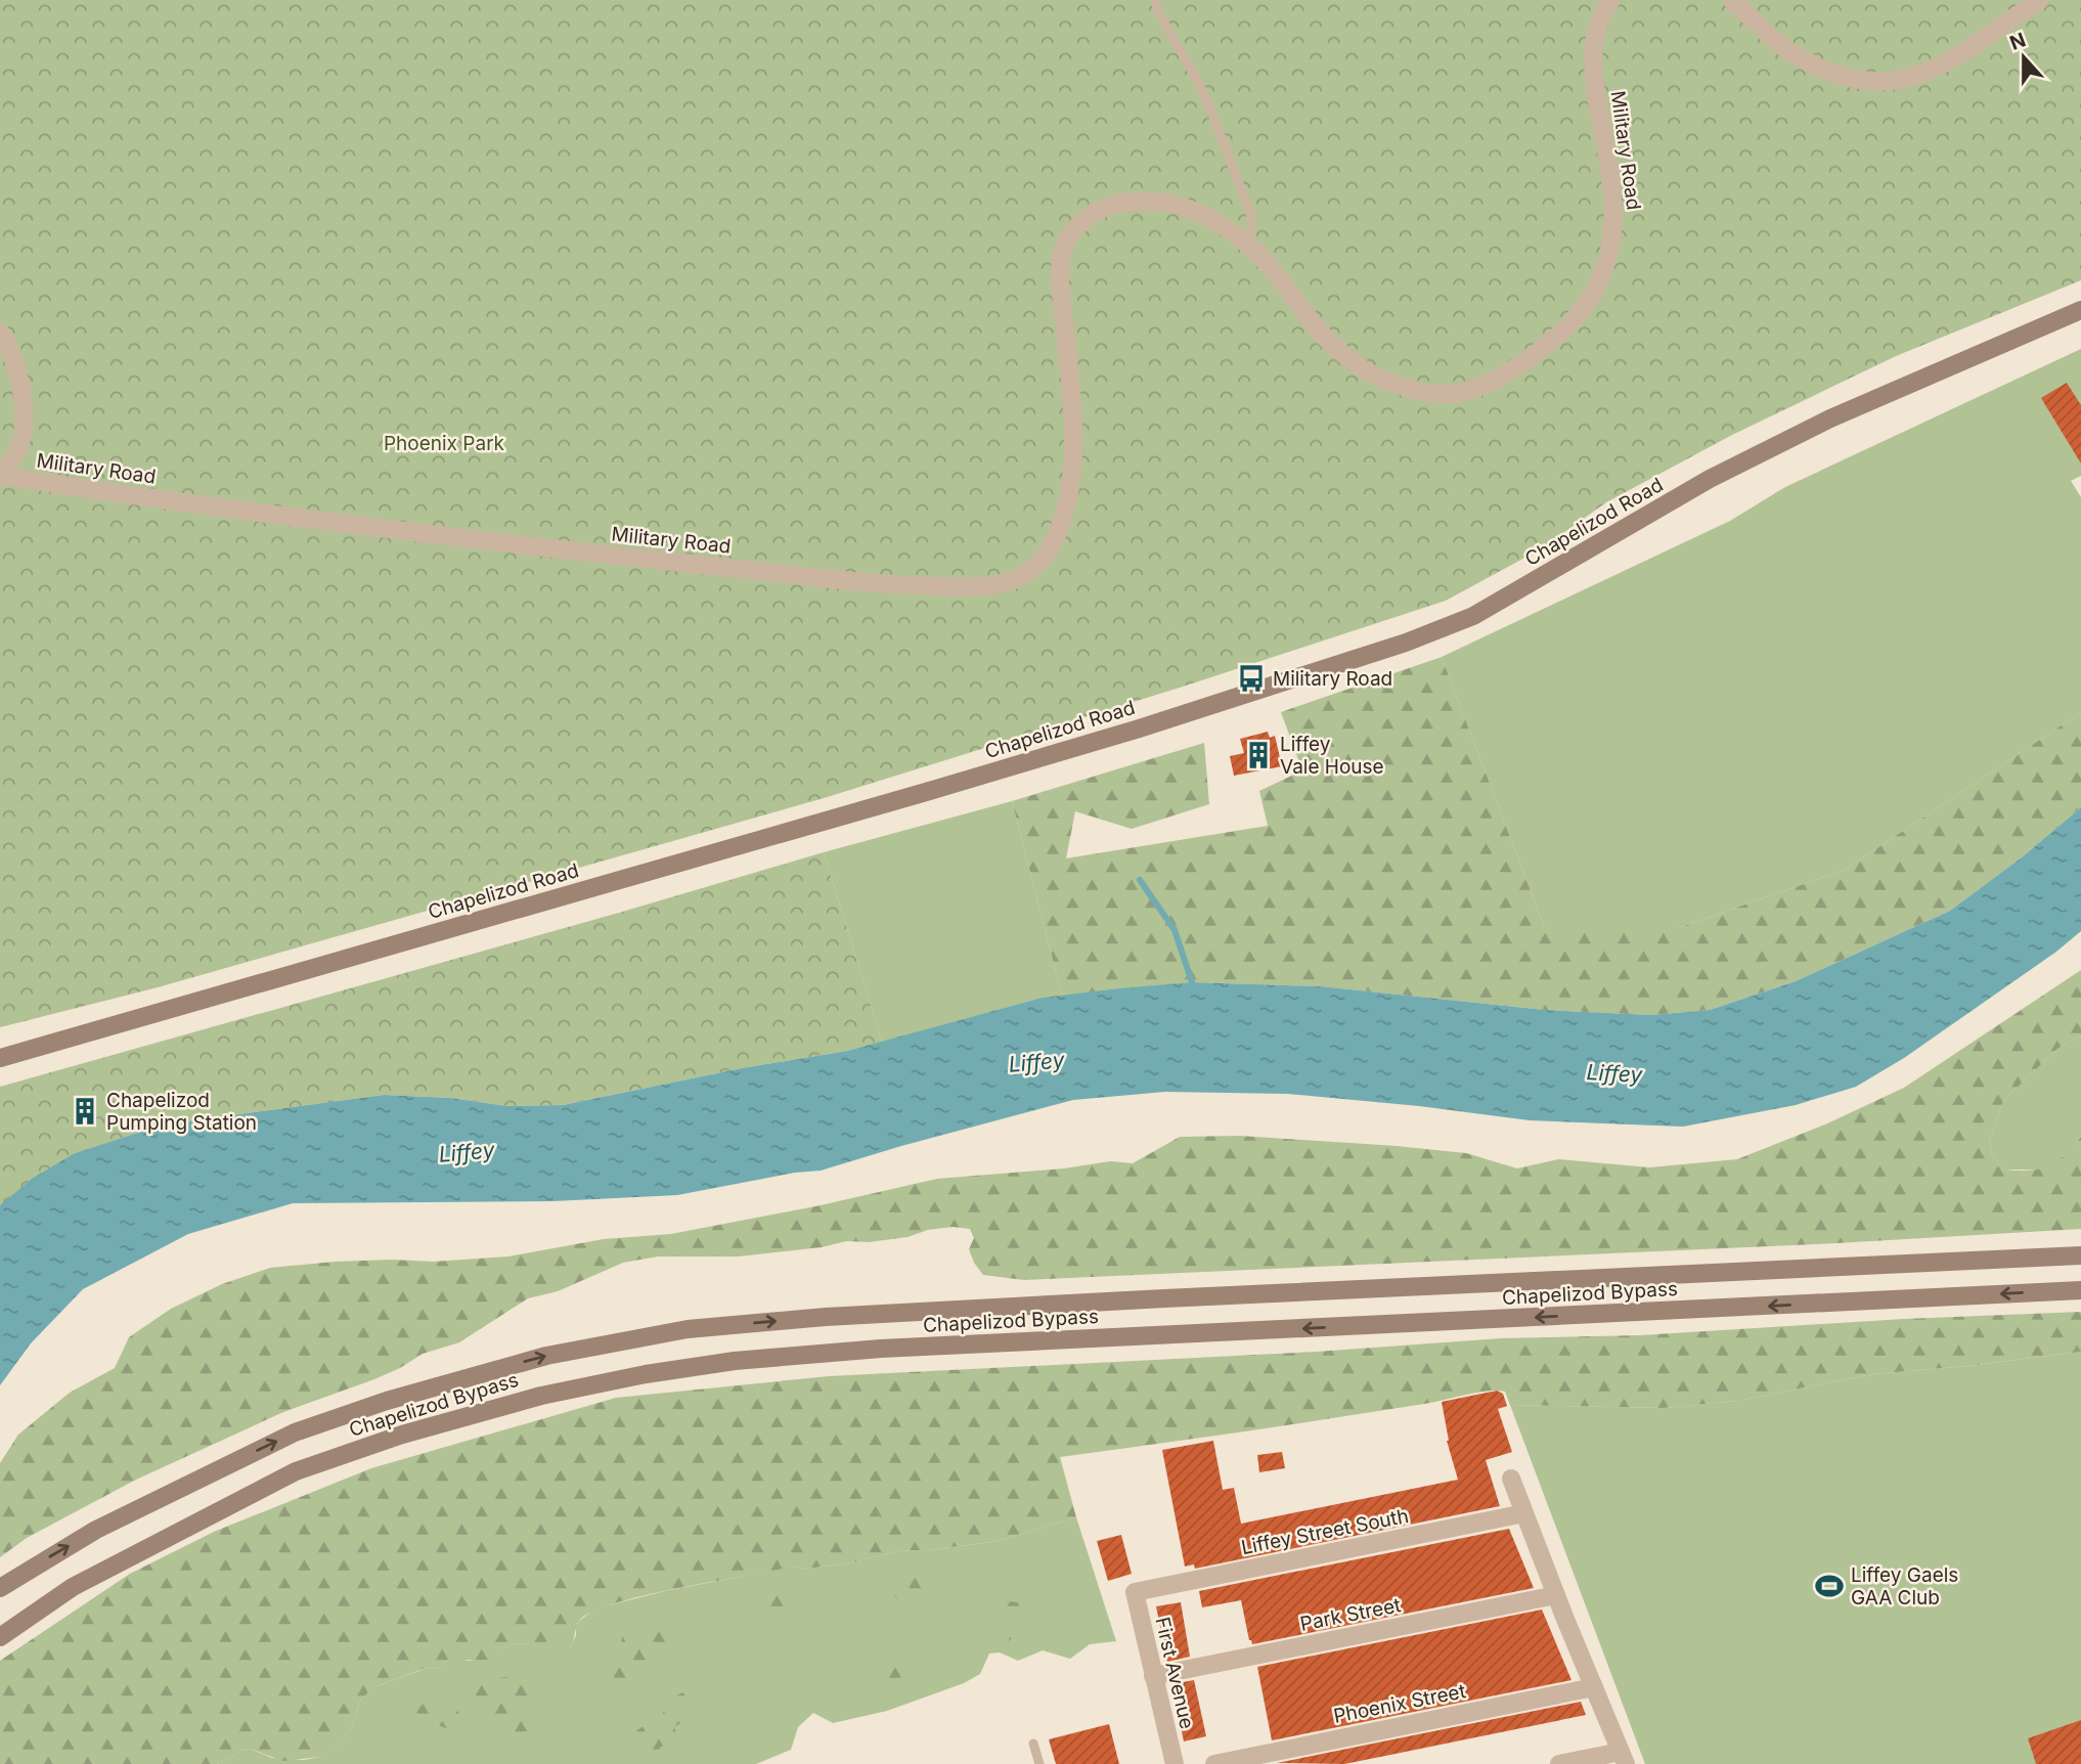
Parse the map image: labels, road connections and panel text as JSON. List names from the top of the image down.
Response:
{
  "streets": {
    "main road": ["Chapelizod Road", "Chapelizod Bypass"],
    "street": [
      "Military Road",
      "Liffey Street South",
      "Park Street",
      "First Avenue",
      "Phoenix Street"
    ]
  },
  "crossings": [
    ["Liffey Street South", "First Avenue"],
    ["Park Street", "First Avenue"]
  ],
  "water": ["Liffey"],
  "parks": ["Phoenix Park"],
  "places": {
    "bus stop": ["Military Road"],
    "building": ["Liffey Vale House", "Chapelizod Pumping Station"],
    "sports": ["Liffey Gaels GAA Club"]
  },
  "north": "top"
}
